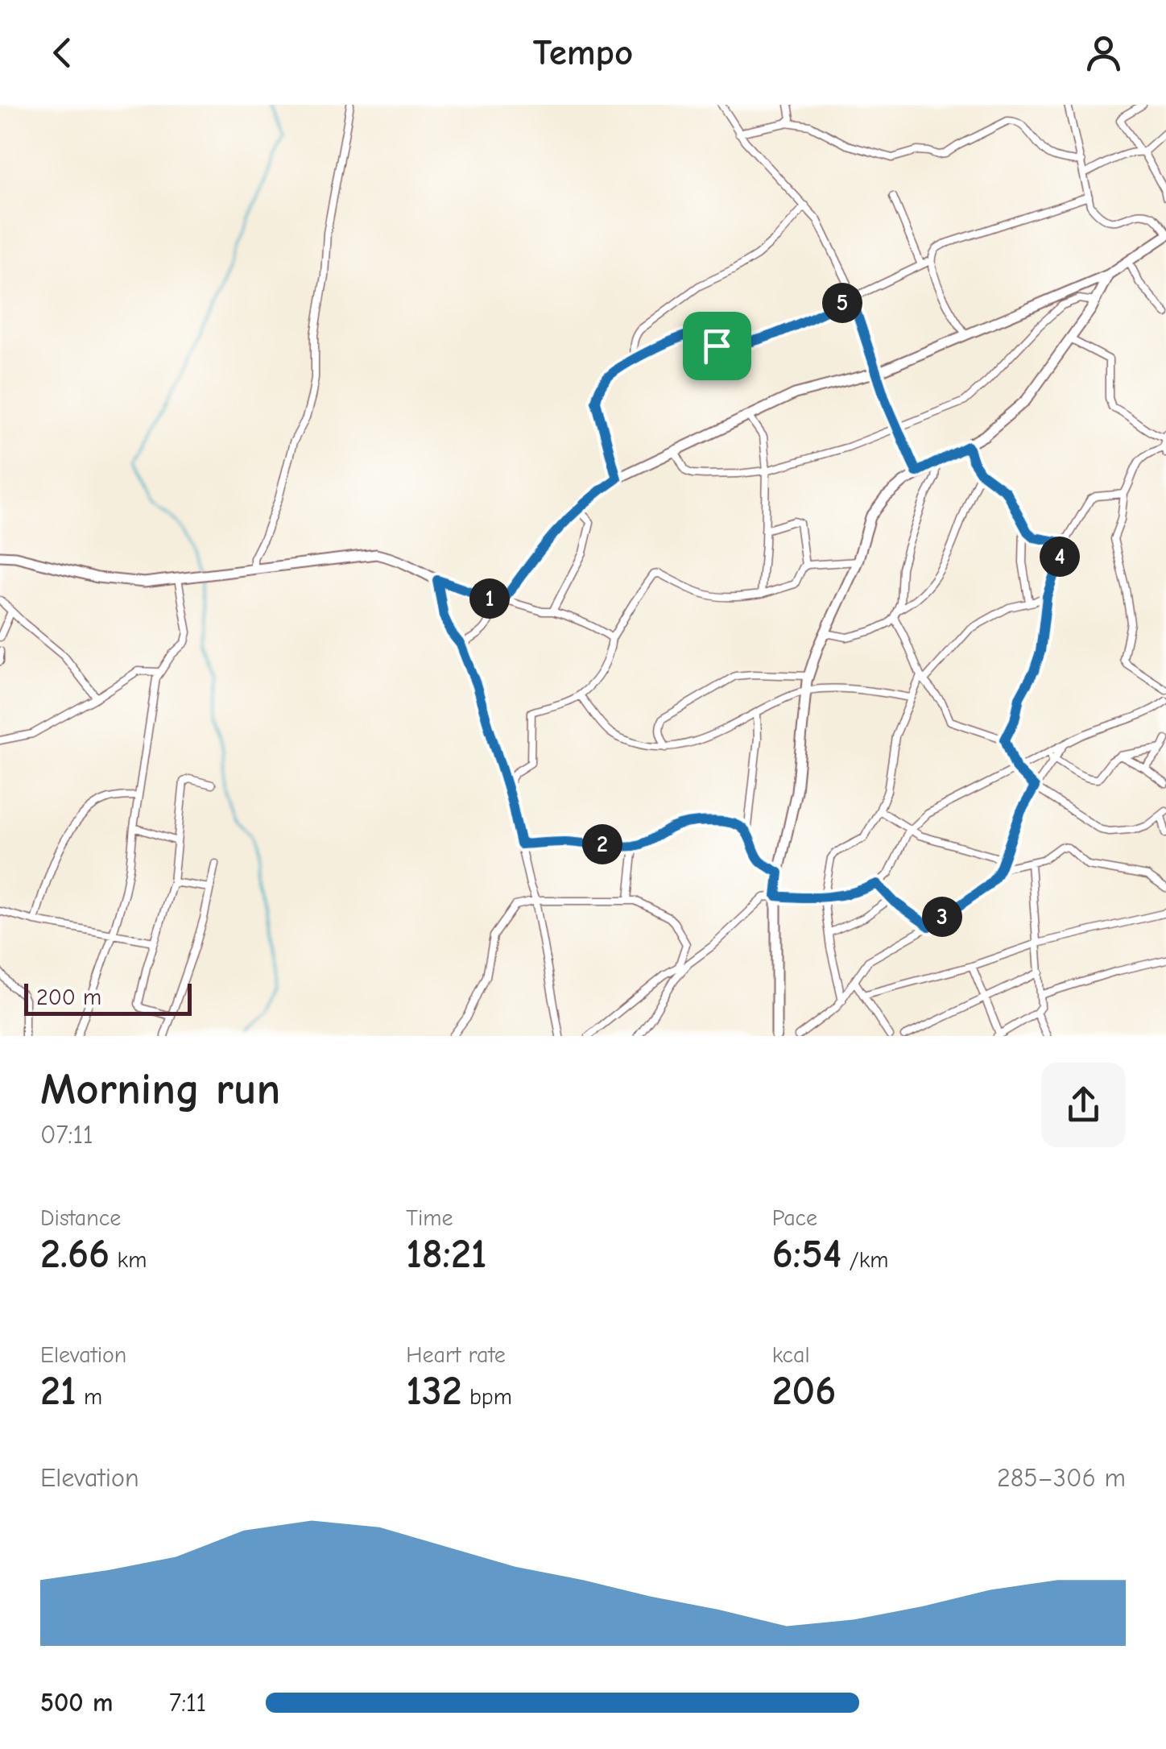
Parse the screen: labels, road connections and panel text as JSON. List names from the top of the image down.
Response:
{
  "scale_bar": "200 m",
  "page": {
    "header": "Tempo",
    "pins": [
      "5",
      "4",
      "1",
      "2",
      "3"
    ],
    "scale": "200 m",
    "heading": ["Morning run", "07:11"],
    "stats": [
      ["Distance", "2.66 km"],
      ["Time", "18:21"],
      ["Pace", "6:54 /km"],
      ["Elevation", "21 m"],
      ["Heart rate", "132 bpm"],
      ["kcal", "206"]
    ],
    "chart": ["Elevation", "285–306 m"],
    "list": [
      {
        "name": "500 m",
        "note": "7:11"
      }
    ]
  }
}
